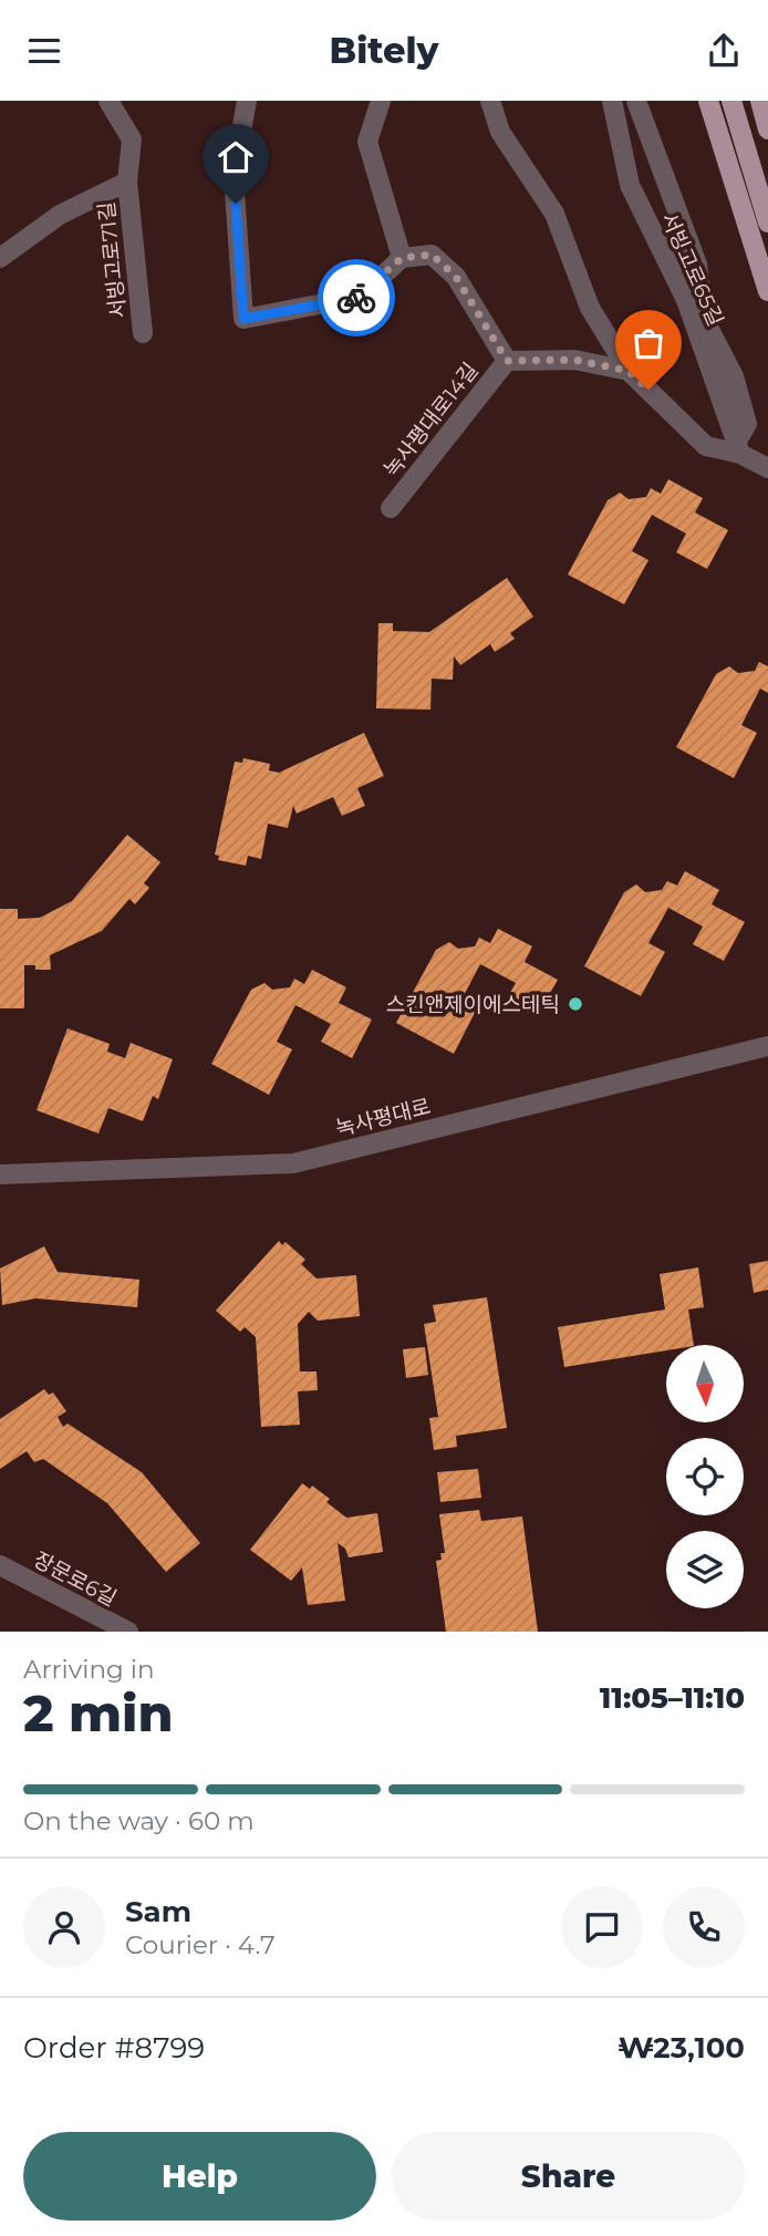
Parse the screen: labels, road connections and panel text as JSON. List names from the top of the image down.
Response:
{
  "streets": {
    "street": [
      "서빙고로71길",
      "서빙고로65길",
      "녹사평대로14길",
      "녹사평대로",
      "장문로6길"
    ]
  },
  "places": ["스킨앤제이에스테틱"],
  "north": "bottom",
  "page": {
    "header": "Bitely",
    "heading": ["2 min", "Arriving in", "11:05–11:10"],
    "panel": [
      "Sam",
      "Courier · 4.7",
      "Order #8799",
      "₩23,100"
    ],
    "bar": "On the way · 60 m",
    "buttons": ["Help", "Share"]
  }
}
